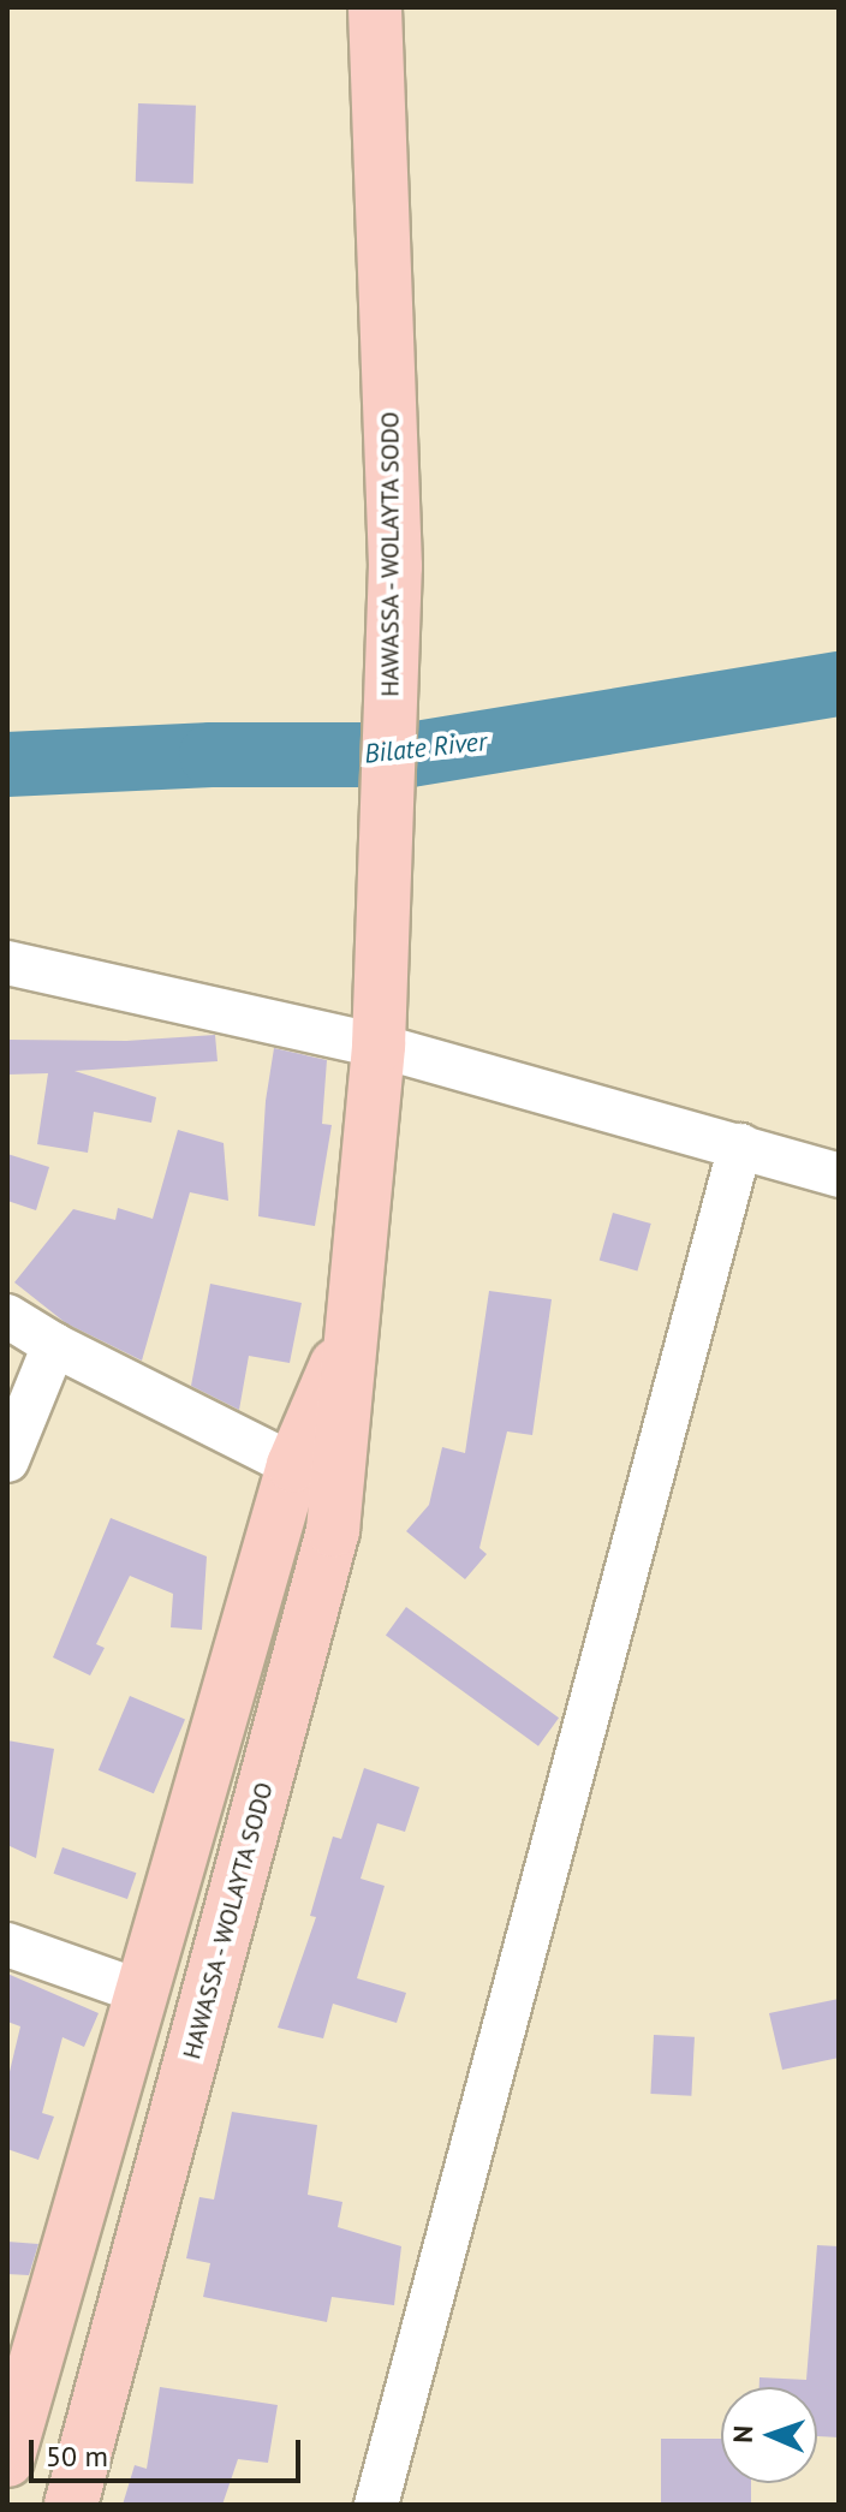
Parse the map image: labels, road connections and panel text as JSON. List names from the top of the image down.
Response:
{
  "streets": {
    "main road": ["HAWASSA - WOLAYTA SODO"]
  },
  "water": ["Bilate River"],
  "scale_bar": "50 m",
  "north": "left"
}
